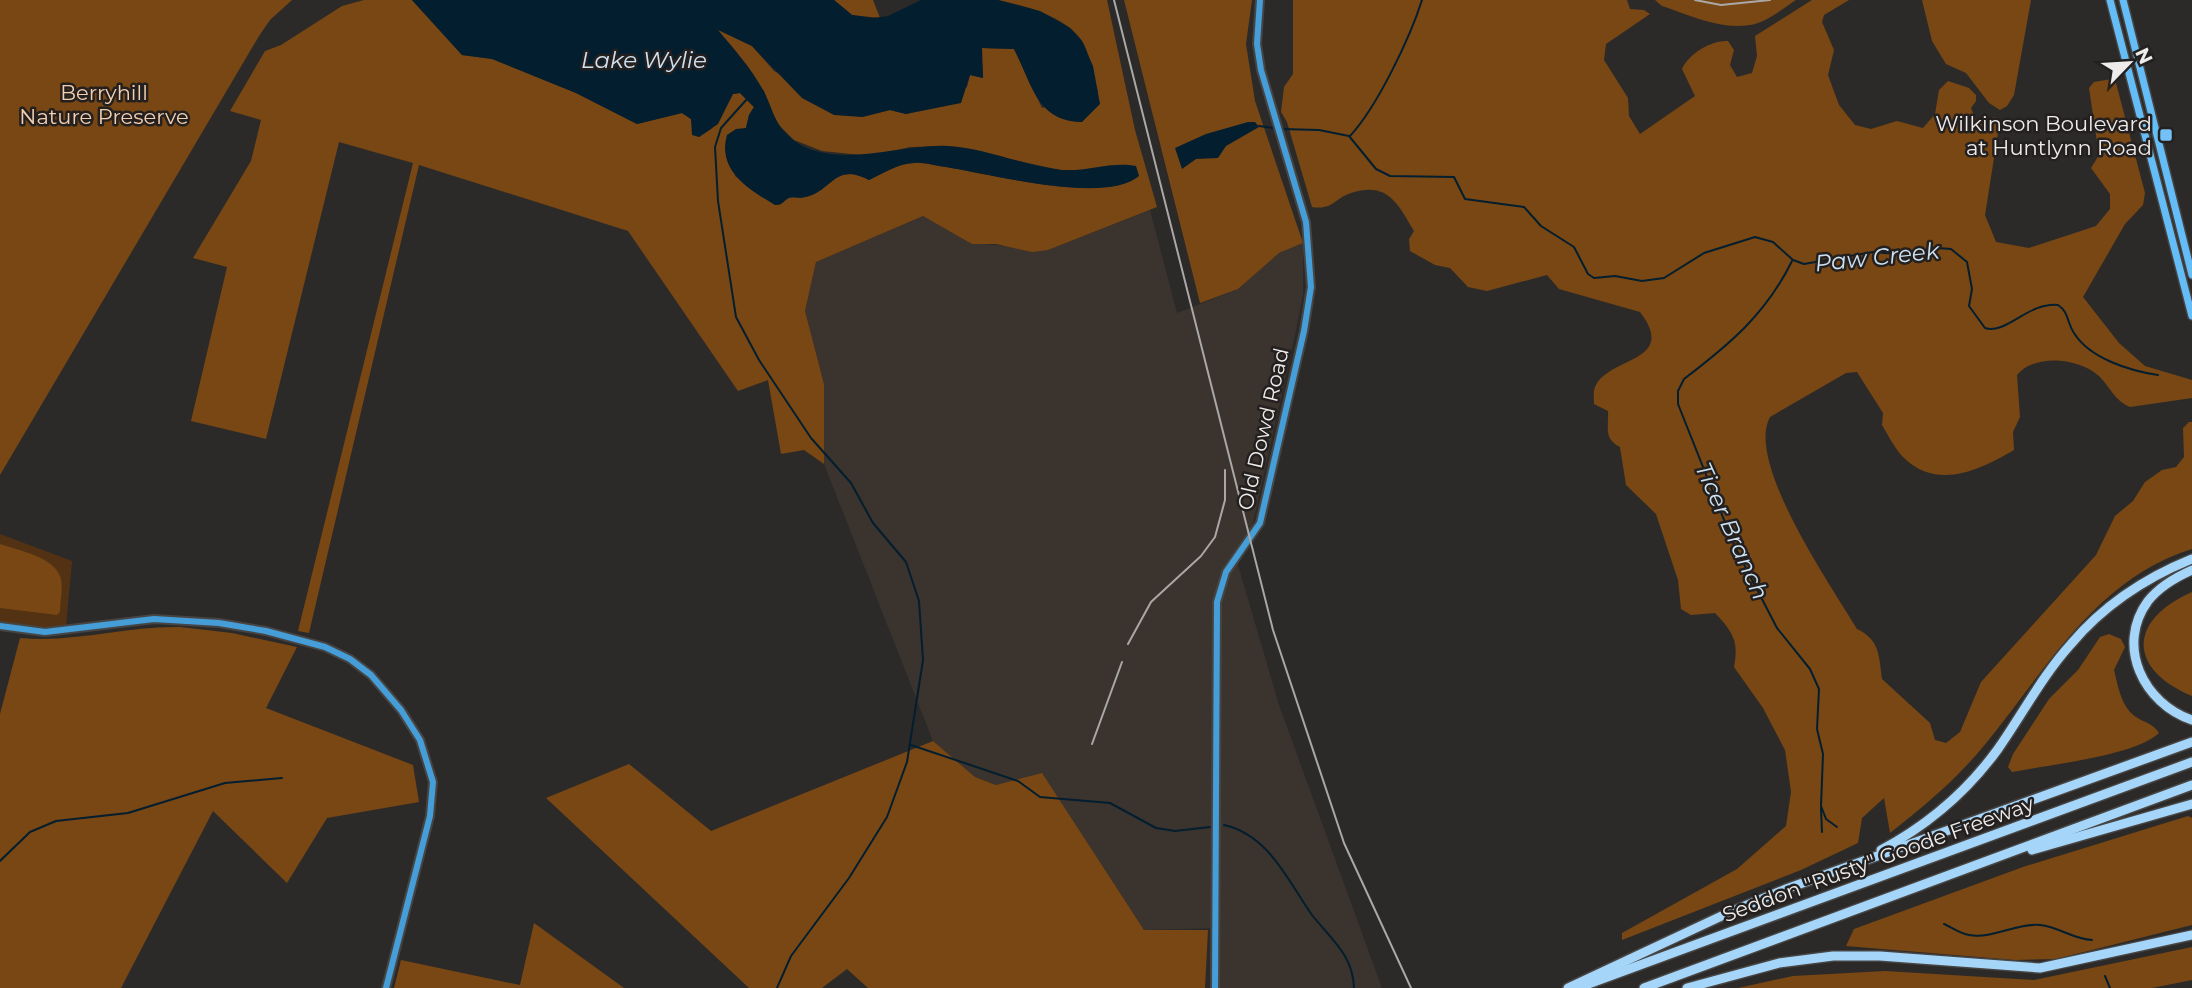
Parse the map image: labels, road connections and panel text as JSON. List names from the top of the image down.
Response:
{
  "streets": {
    "highway": ["Seddon \"Rusty\" Goode Freeway"],
    "street": ["Old Dowd Road"]
  },
  "water": ["Lake Wylie", "Paw Creek", "Ticer Branch"],
  "parks": ["Berryhill Nature Preserve"],
  "places": {
    "transit": ["Wilkinson Boulevard at Huntlynn Road"]
  },
  "north": "top right"
}
